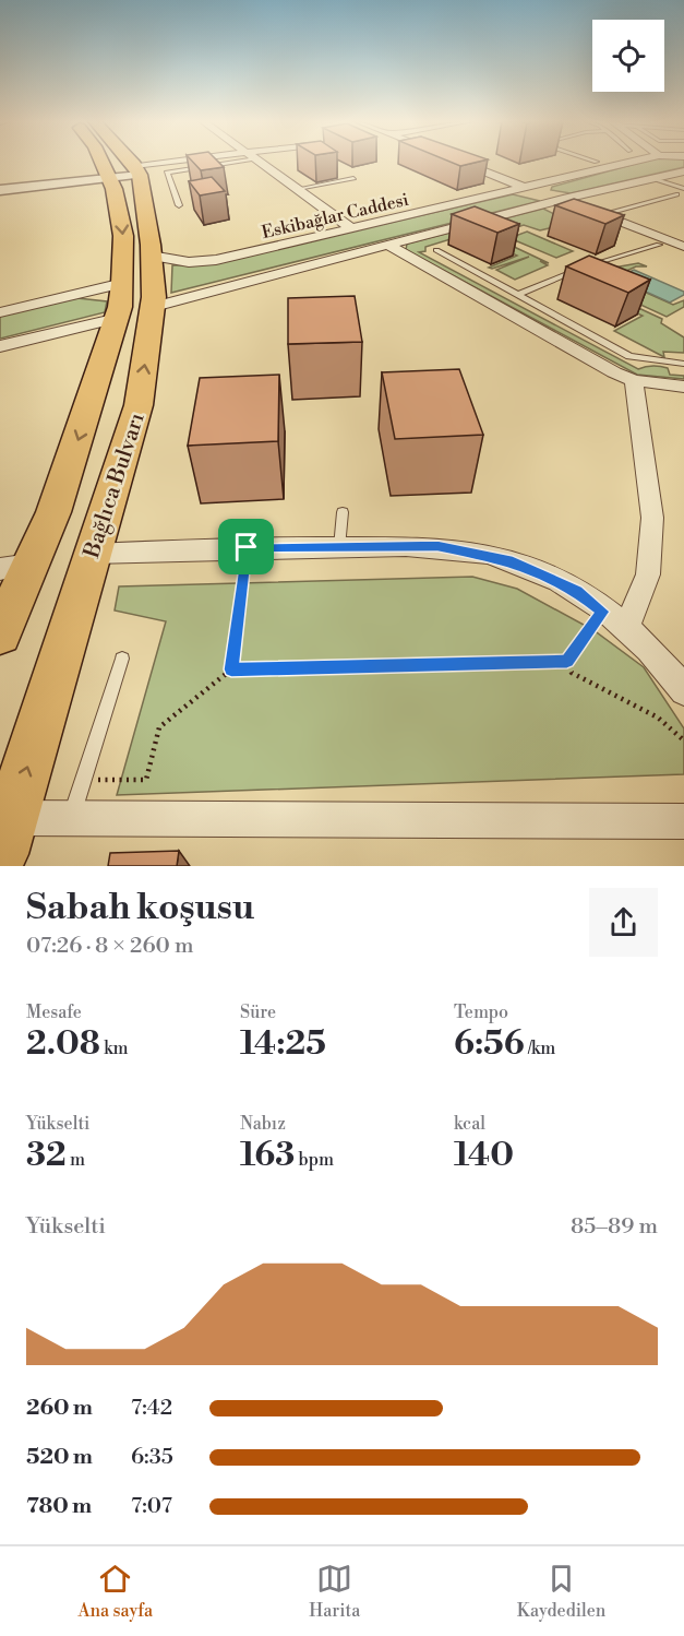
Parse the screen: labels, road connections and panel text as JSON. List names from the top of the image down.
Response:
{
  "streets": {
    "main road": ["Bağlıca Bulvarı"],
    "street": ["Eskibağlar Caddesi"]
  },
  "crossings": [
    ["Eskibağlar Caddesi", "Bağlıca Bulvarı"]
  ],
  "page": {
    "heading": ["Sabah koşusu", "07:26 · 8 × 260 m"],
    "stats": [
      ["Mesafe", "2.08 km"],
      ["Süre", "14:25"],
      ["Tempo", "6:56 /km"],
      ["Yükselti", "32 m"],
      ["Nabız", "163 bpm"],
      ["kcal", "140"]
    ],
    "chart": ["Yükselti", "85–89 m"],
    "list": [
      {
        "name": "260 m",
        "note": "7:42"
      },
      {
        "name": "520 m",
        "note": "6:35"
      },
      {
        "name": "780 m",
        "note": "7:07"
      }
    ],
    "tabs": ["Ana sayfa", "Harita", "Kaydedilen"]
  }
}
